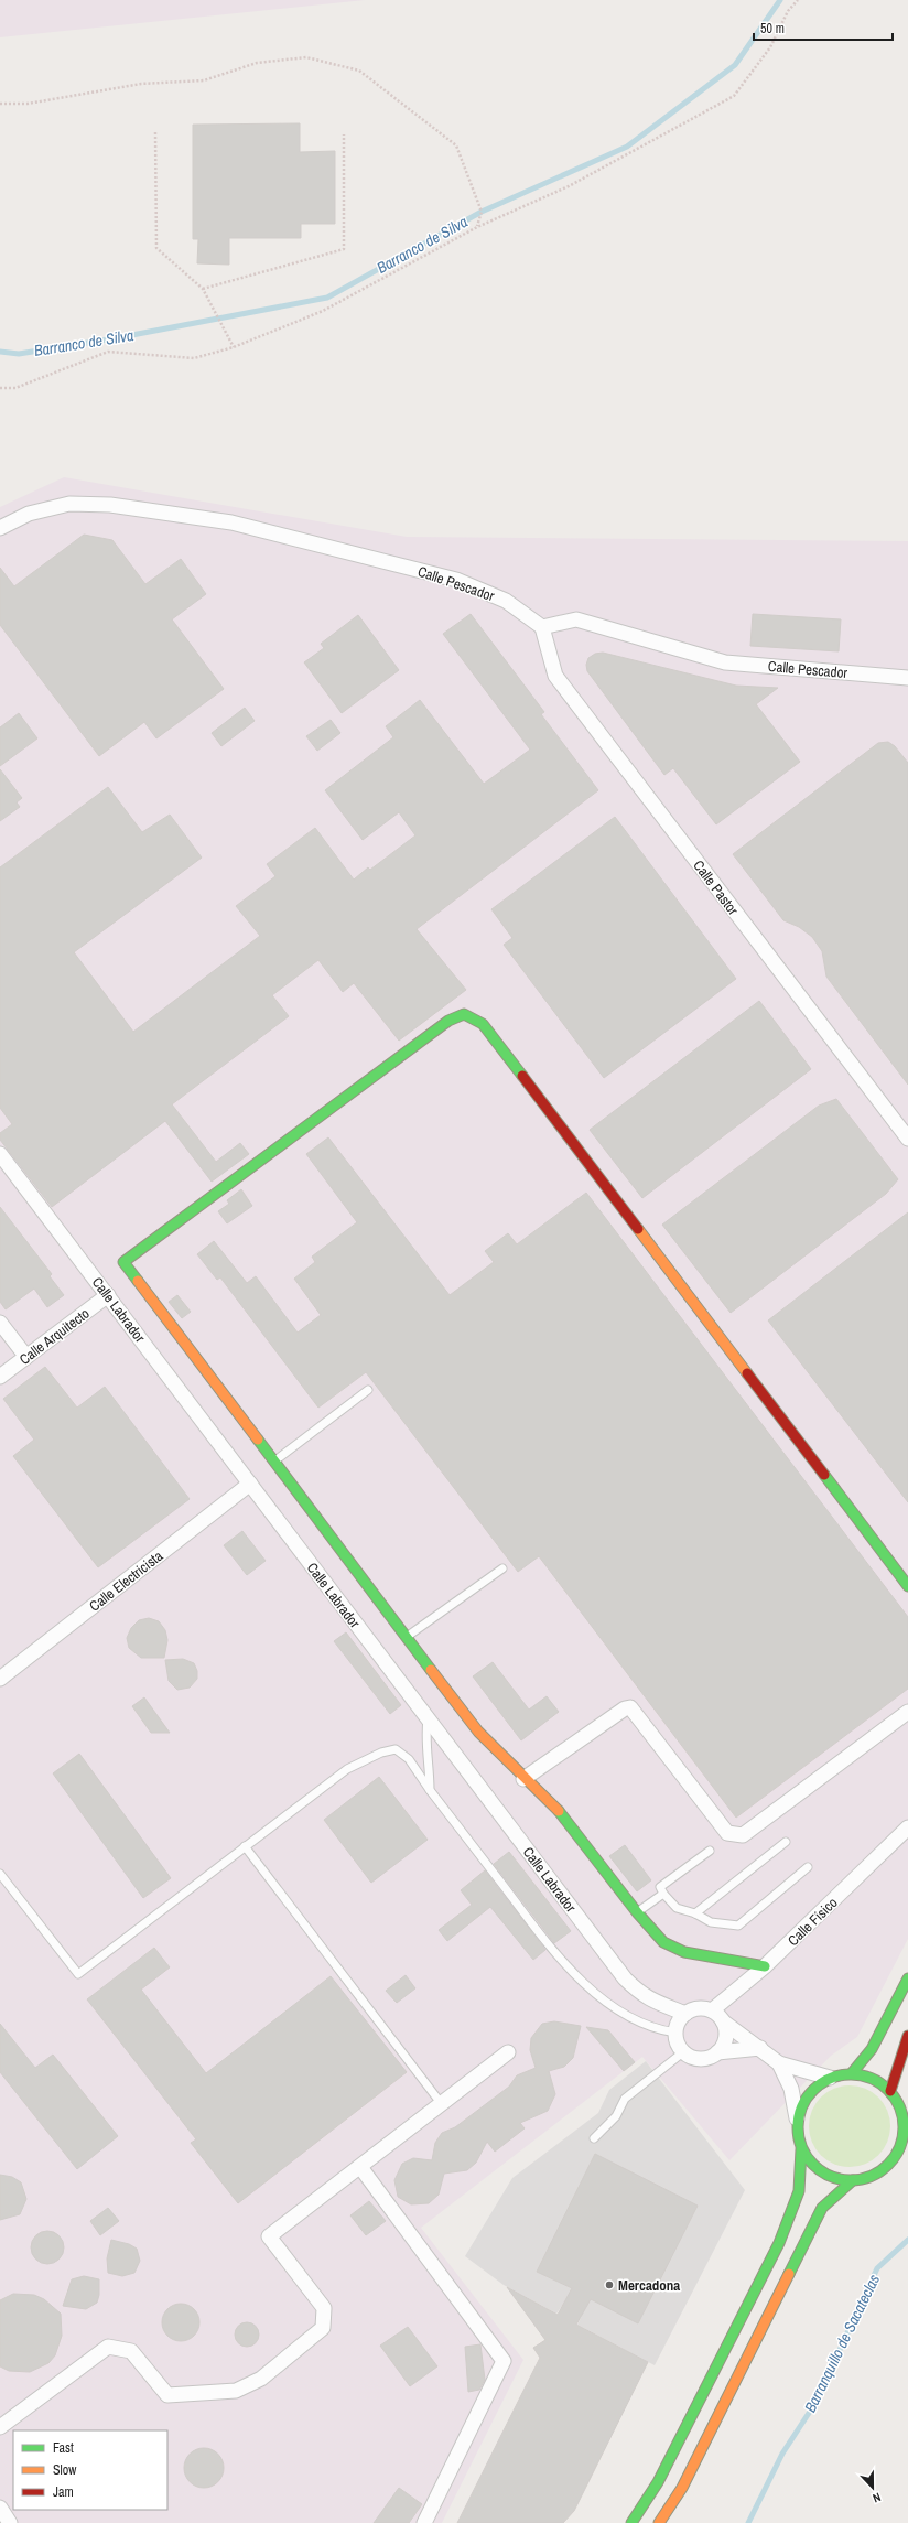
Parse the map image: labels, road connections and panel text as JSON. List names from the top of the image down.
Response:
{
  "streets": {
    "street": [
      "Calle Pescador",
      "Calle Pastor",
      "Calle Labrador",
      "Calle Arquitecto",
      "Calle Electricista",
      "Calle Físico"
    ]
  },
  "crossings": [
    ["Calle Pescador", "Calle Pastor"],
    ["Calle Labrador", "Calle Arquitecto"],
    ["Calle Labrador", "Calle Electricista"],
    ["Calle Labrador", "Calle Físico"]
  ],
  "water": ["Barranco de Silva", "Barranquillo de Sacateclas"],
  "places": ["Mercadona"],
  "legend": ["Fast", "Slow", "Jam"],
  "scale_bar": "50 m",
  "north": "bottom"
}
